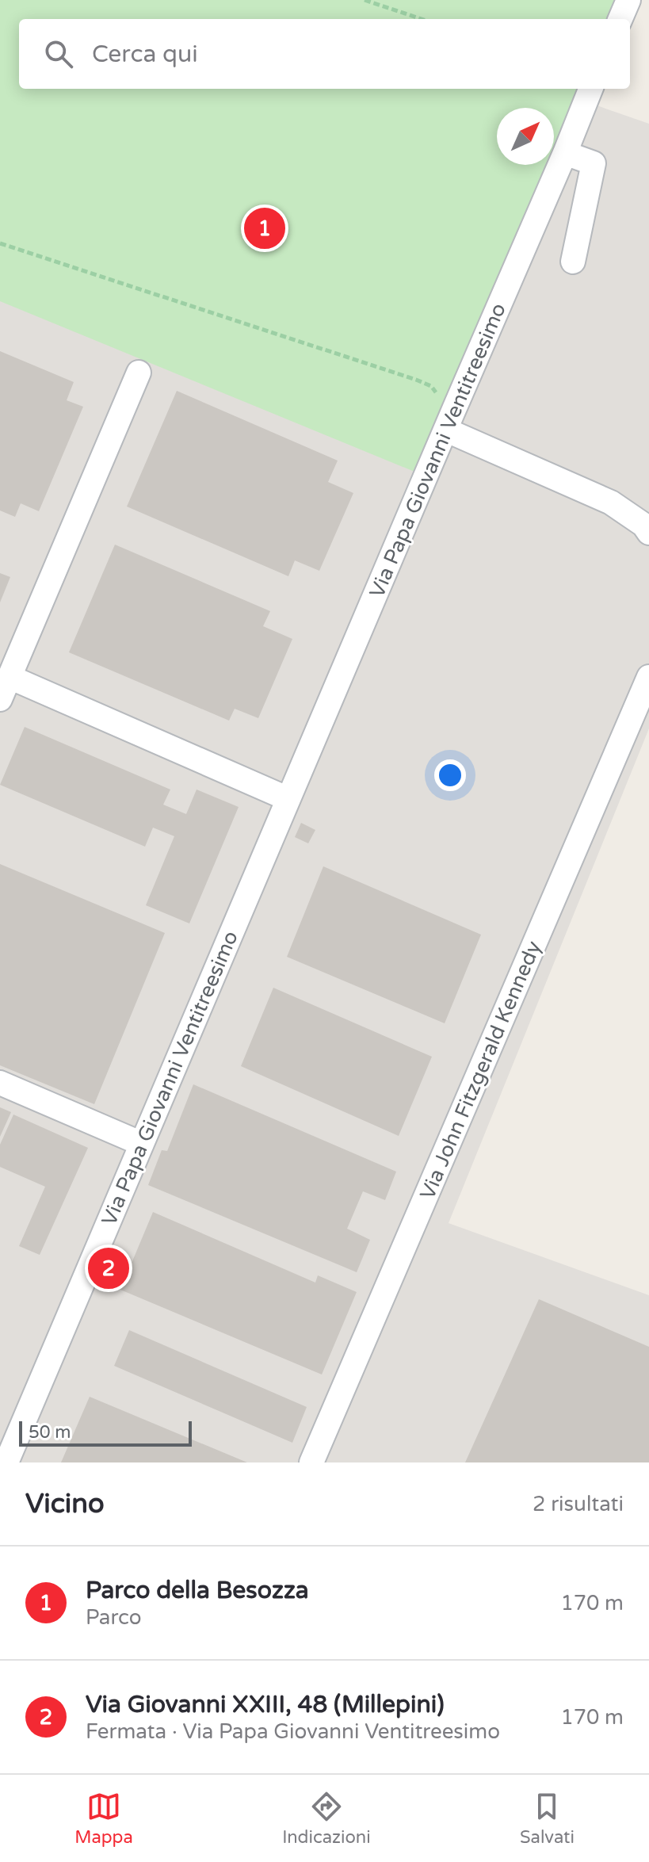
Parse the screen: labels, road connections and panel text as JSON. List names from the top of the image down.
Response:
{
  "streets": {
    "street": ["Via Papa Giovanni Ventitreesimo", "Via John Fitzgerald Kennedy"]
  },
  "scale_bar": "50 m",
  "north": "top right",
  "page": {
    "search": "Cerca qui",
    "pins": ["1", "2"],
    "scale": "50 m",
    "heading": ["Vicino", "2 risultati"],
    "list": [
      {
        "mark": "1",
        "name": "Parco della Besozza",
        "note": "Parco",
        "value": "170 m"
      },
      {
        "mark": "2",
        "name": "Via Giovanni XXIII, 48 (Millepini)",
        "note": "Fermata · Via Papa Giovanni Ventitreesimo",
        "value": "170 m"
      }
    ],
    "nav": ["Mappa", "Indicazioni", "Salvati"]
  }
}
